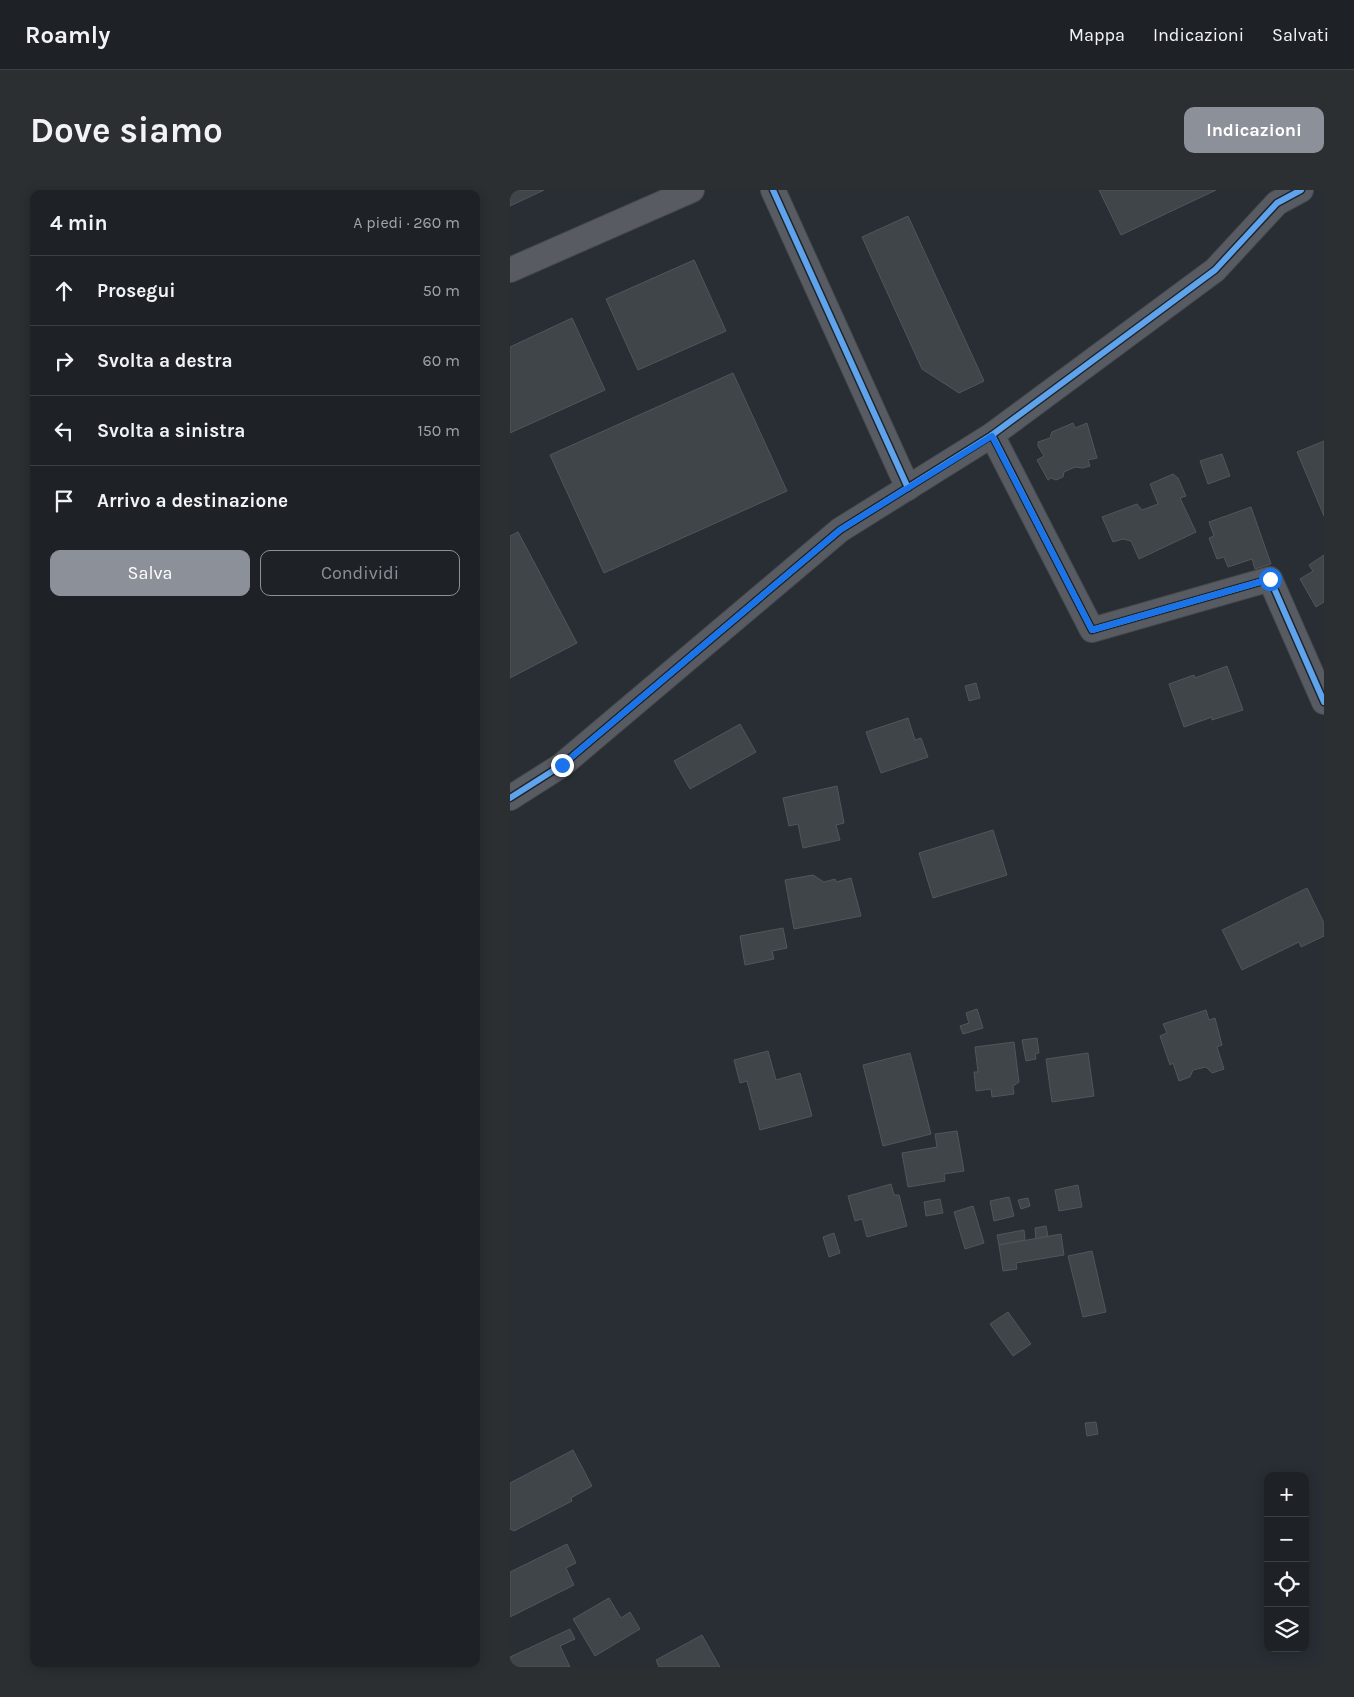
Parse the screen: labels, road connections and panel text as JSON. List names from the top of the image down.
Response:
{
  "page": {
    "header": "Roamly",
    "nav": ["Mappa", "Indicazioni", "Salvati"],
    "buttons": [
      "Indicazioni",
      ["Salva", "Condividi"]
    ],
    "title": "Dove siamo",
    "heading": ["4 min", "A piedi · 260 m"],
    "list": [
      ["Prosegui", "50 m"],
      ["Svolta a destra", "60 m"],
      ["Svolta a sinistra", "150 m"],
      "Arrivo a destinazione"
    ],
    "map_buttons": ["+", "−"]
  }
}
